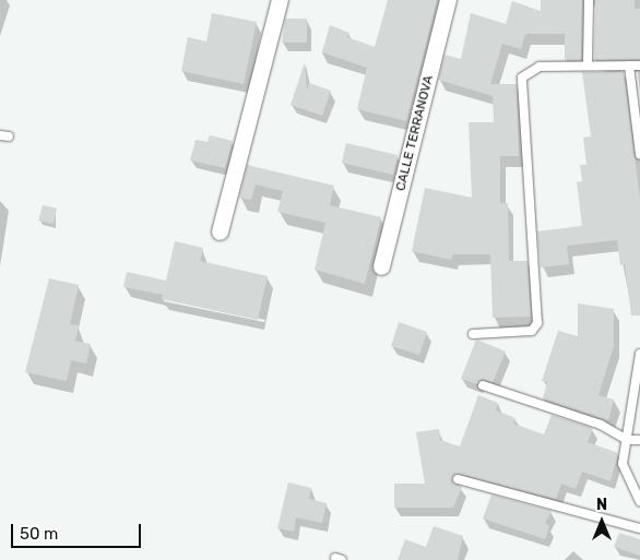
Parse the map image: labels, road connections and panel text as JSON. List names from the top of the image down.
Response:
{
  "streets": {
    "street": ["CALLE TERRANOVA"]
  },
  "scale_bar": "50 m",
  "north": "top"
}
